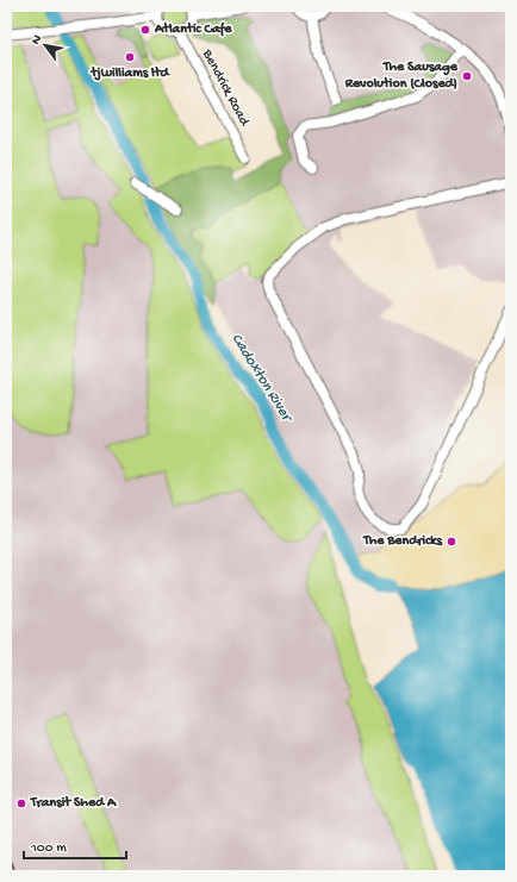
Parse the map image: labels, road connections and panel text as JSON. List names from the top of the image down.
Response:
{
  "streets": {
    "street": ["Bendrick Road"]
  },
  "water": ["Cadoxton River"],
  "places": [
    "Atlantic Cafe",
    "tjwilliams ltd",
    "The Sausage Revolution (Closed)",
    "The Bendricks",
    "Transit Shed A"
  ],
  "scale_bar": "100 m",
  "north": "top left"
}
